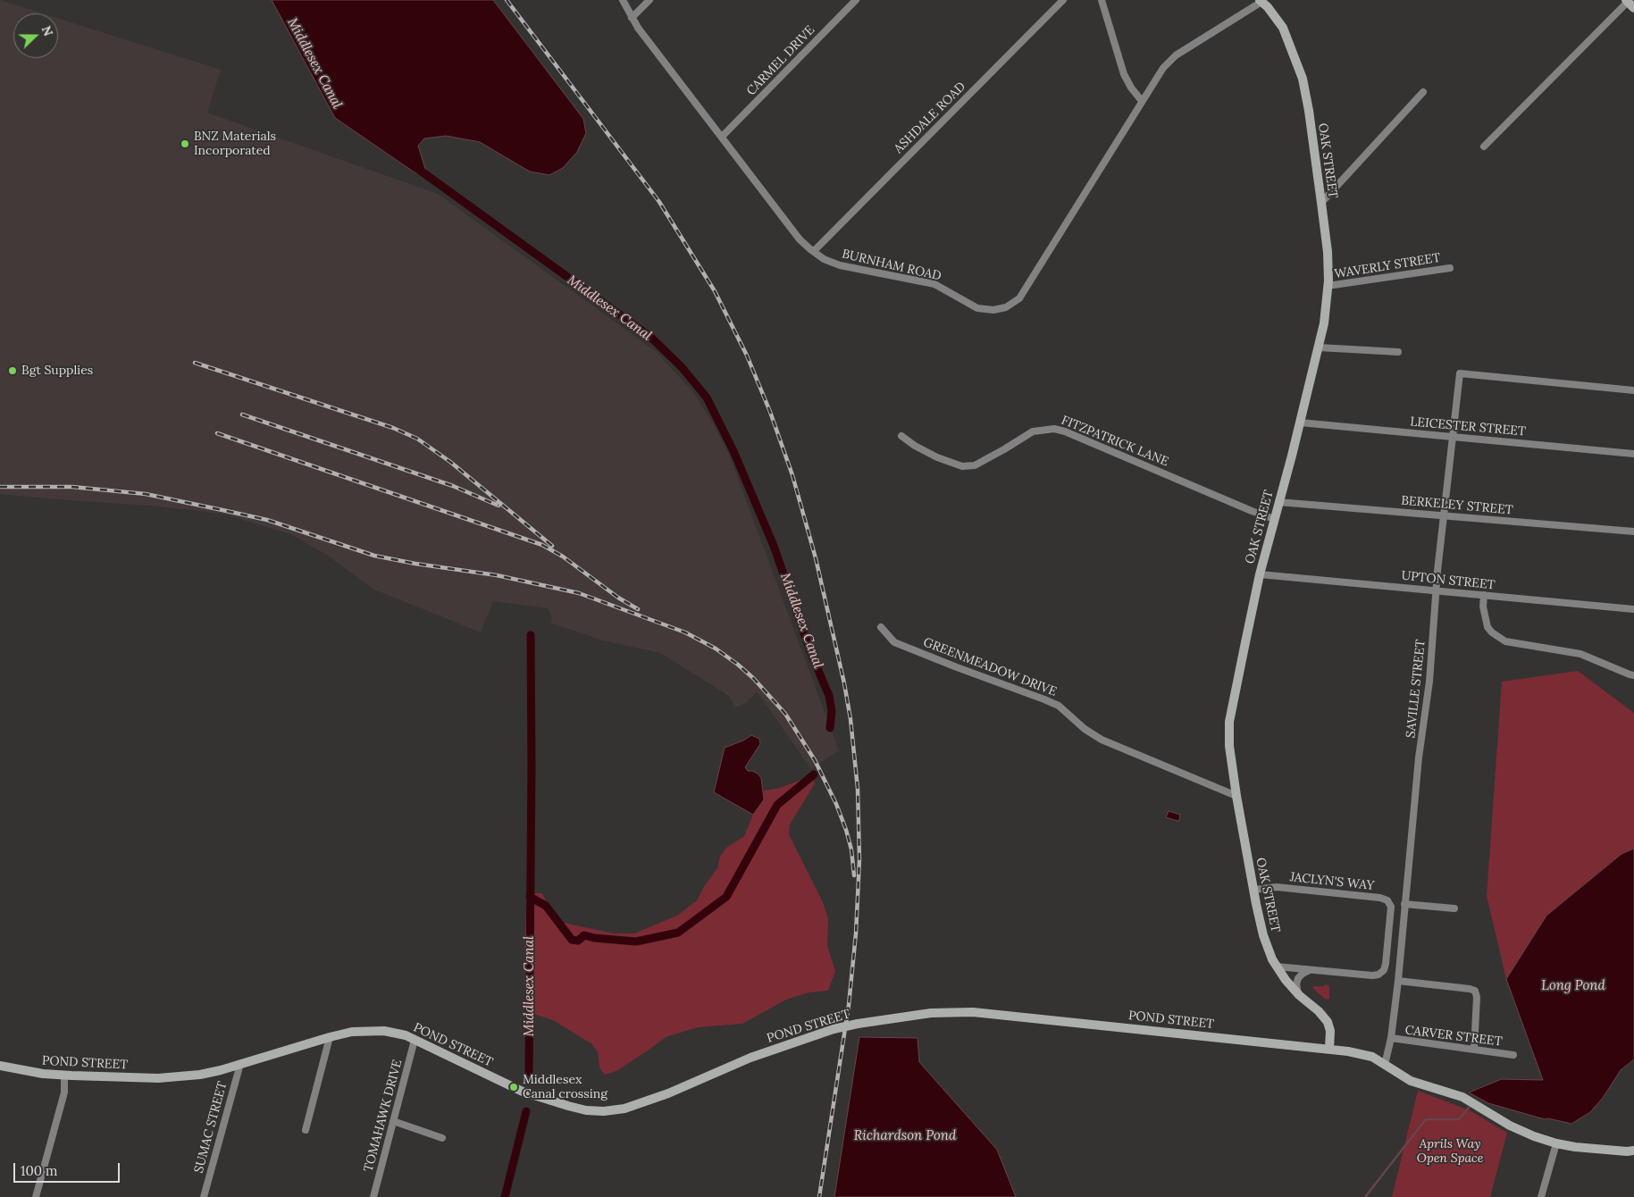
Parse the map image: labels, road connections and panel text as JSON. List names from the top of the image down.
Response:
{
  "streets": {
    "street": [
      "CARMEL DRIVE",
      "ASHDALE ROAD",
      "OAK STREET",
      "BURNHAM ROAD",
      "WAVERLY STREET",
      "LEICESTER STREET",
      "FITZPATRICK LANE",
      "BERKELEY STREET",
      "UPTON STREET",
      "GREENMEADOW DRIVE",
      "SAVILLE STREET",
      "JACLYN'S WAY",
      "POND STREET",
      "CARVER STREET",
      "TOMAHAWK DRIVE",
      "SUMAC STREET"
    ]
  },
  "crossings": [
    ["CARMEL DRIVE", "BURNHAM ROAD"],
    ["ASHDALE ROAD", "BURNHAM ROAD"],
    ["OAK STREET", "BURNHAM ROAD"],
    ["OAK STREET", "WAVERLY STREET"],
    ["OAK STREET", "LEICESTER STREET"],
    ["OAK STREET", "FITZPATRICK LANE"],
    ["OAK STREET", "BERKELEY STREET"],
    ["OAK STREET", "UPTON STREET"],
    ["OAK STREET", "GREENMEADOW DRIVE"],
    ["OAK STREET", "JACLYN'S WAY"],
    ["OAK STREET", "POND STREET"],
    ["LEICESTER STREET", "SAVILLE STREET"],
    ["BERKELEY STREET", "SAVILLE STREET"],
    ["UPTON STREET", "SAVILLE STREET"],
    ["SAVILLE STREET", "POND STREET"],
    ["SAVILLE STREET", "CARVER STREET"],
    ["POND STREET", "TOMAHAWK DRIVE"],
    ["POND STREET", "SUMAC STREET"]
  ],
  "water": ["Middlesex Canal", "Long Pond", "Richardson Pond"],
  "parks": ["Aprils Way Open Space"],
  "places": ["BNZ Materials Incorporated", "Bgt Supplies", "Middlesex Canal crossing"],
  "scale_bar": "100 m",
  "north": "right"
}
